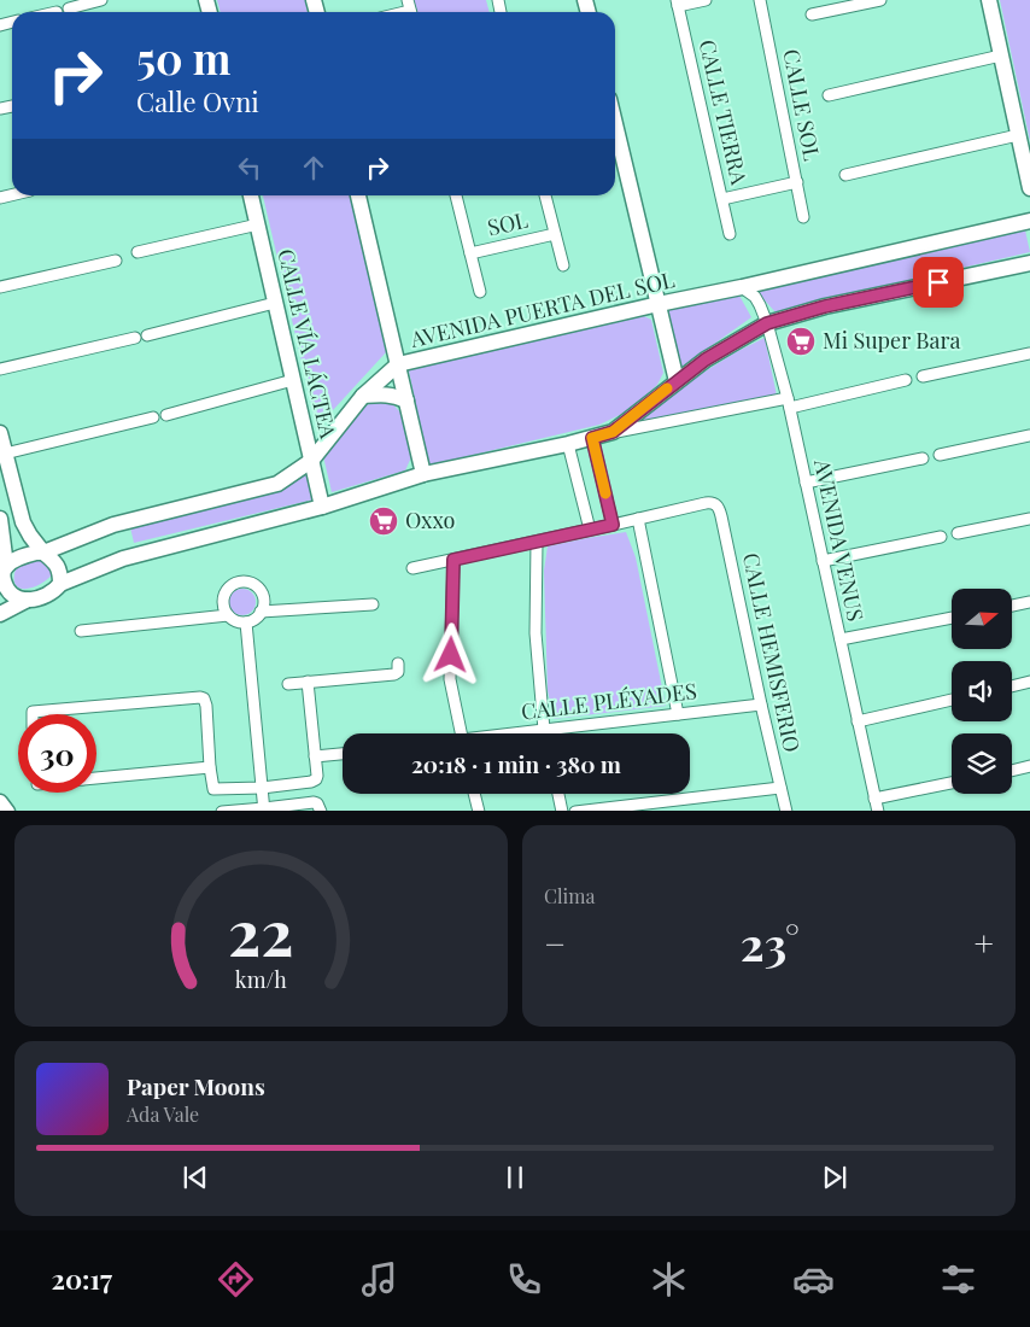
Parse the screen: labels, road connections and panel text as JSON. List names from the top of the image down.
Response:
{
  "streets": {
    "street": [
      "CALLE SOL",
      "CALLE TIERRA",
      "SOL",
      "AVENIDA PUERTA DEL SOL",
      "CALLE VÍA LÁCTEA",
      "AVENIDA VENUS",
      "CALLE HEMISFERIO",
      "CALLE PLÉYADES"
    ]
  },
  "crossings": [
    ["AVENIDA PUERTA DEL SOL", "CALLE VÍA LÁCTEA"],
    ["AVENIDA PUERTA DEL SOL", "AVENIDA VENUS"],
    ["CALLE HEMISFERIO", "CALLE PLÉYADES"]
  ],
  "places": {
    "supermarket": ["Mi Super Bara", "Oxxo"]
  },
  "north": "right",
  "page": {
    "turn": ["50 m", "Calle Ovni"],
    "limit": "30",
    "trip": "20:18 · 1 min · 380 m",
    "tile": "Clima",
    "heat": ["−", "23°", "+"],
    "song": ["Paper Moons", "Ada Vale"],
    "tabs": "20:17",
    "gauge": ["22", "km/h"]
  }
}
